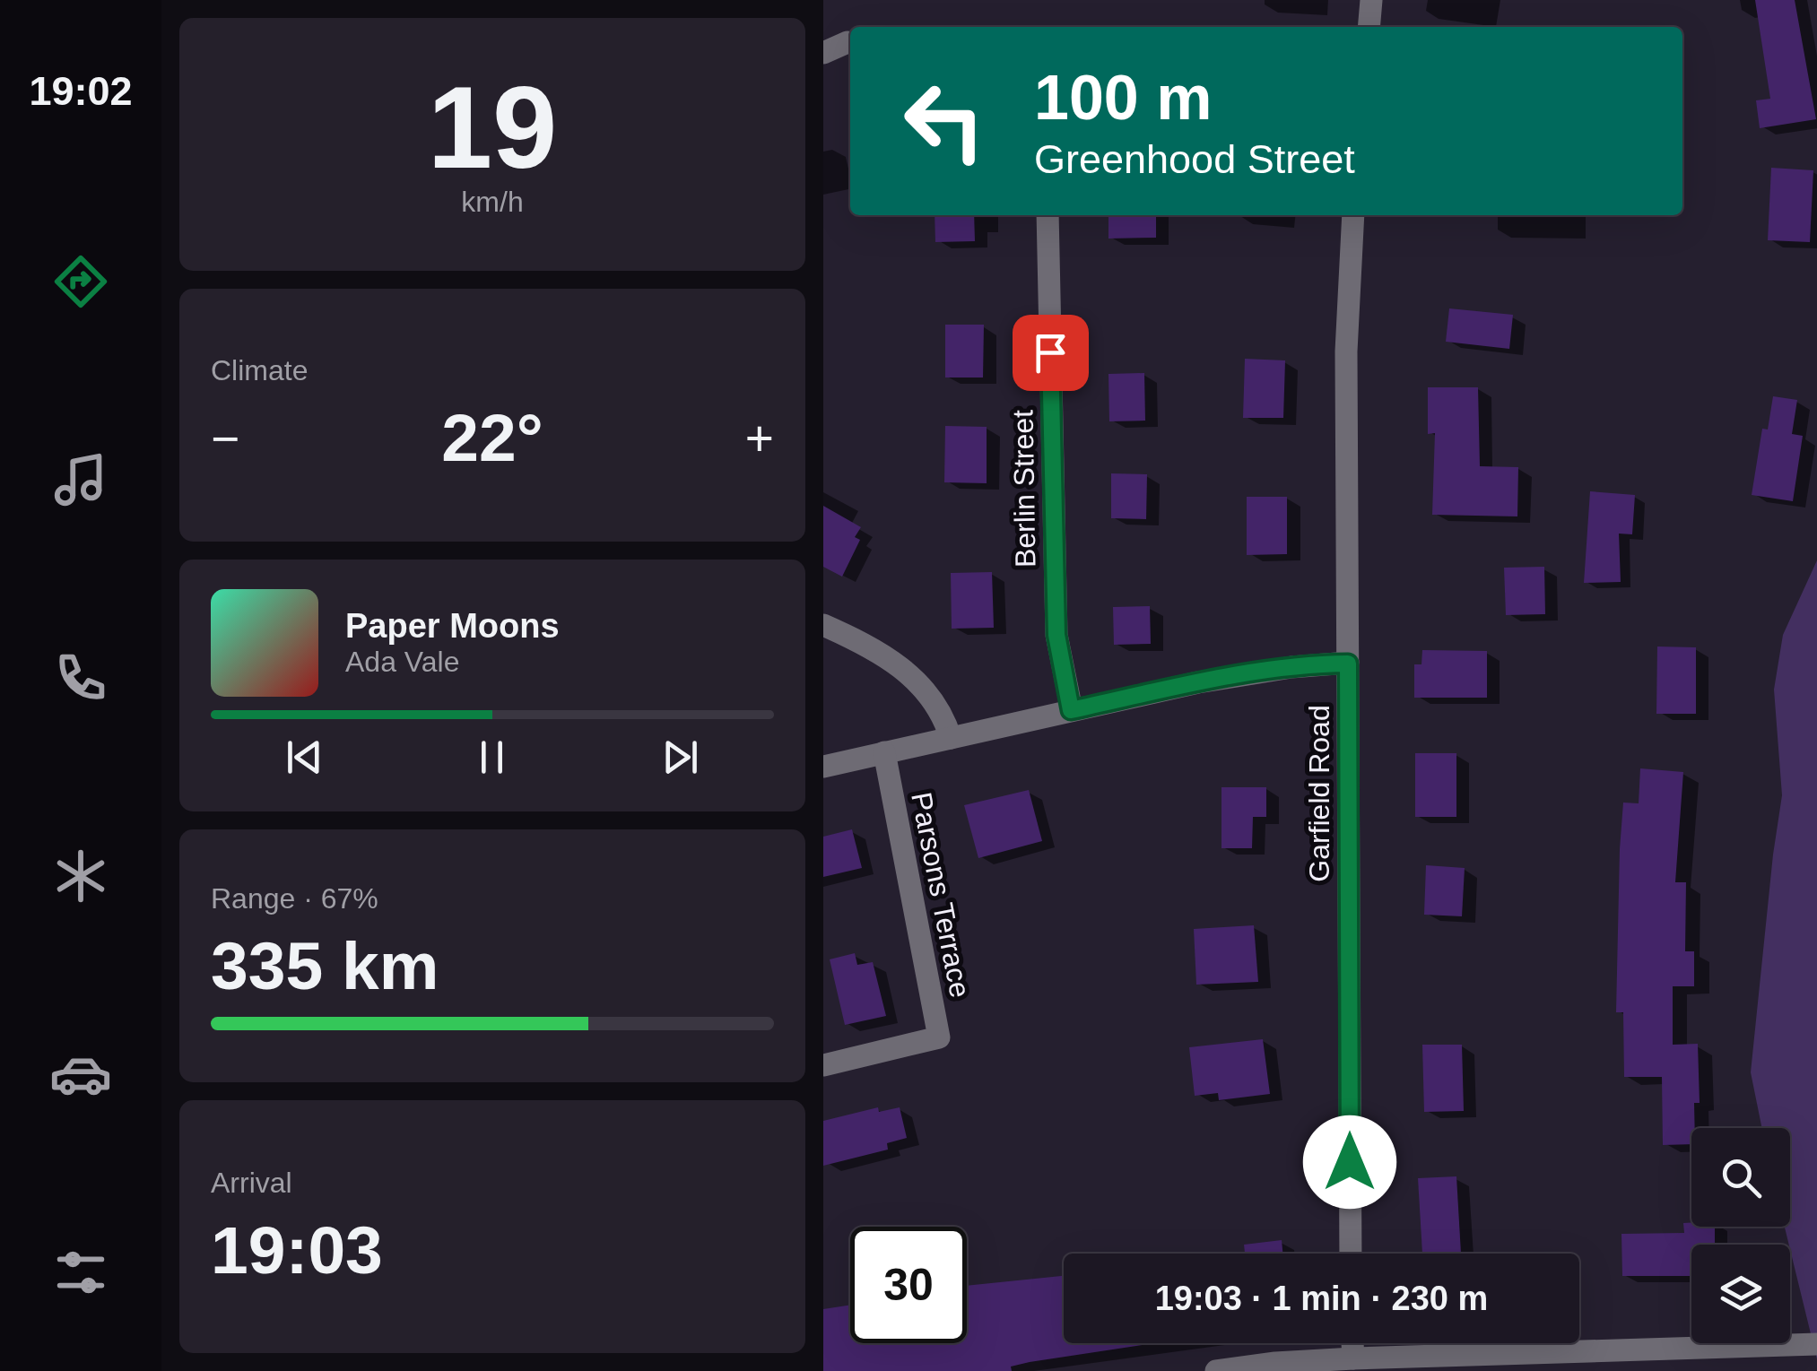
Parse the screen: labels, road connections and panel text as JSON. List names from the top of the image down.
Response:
{
  "streets": {
    "street": ["Berlin Street", "Garfield Road", "Parsons Terrace"]
  },
  "page": {
    "tabs": "19:02",
    "tile": [
      ["19", "km/h"],
      "Climate",
      ["Range · 67%", "335 km"],
      ["Arrival", "19:03"]
    ],
    "turn": ["100 m", "Greenhood Street"],
    "heat": ["−", "22°", "+"],
    "song": ["Paper Moons", "Ada Vale"],
    "limit": "30",
    "trip": "19:03 · 1 min · 230 m"
  }
}
